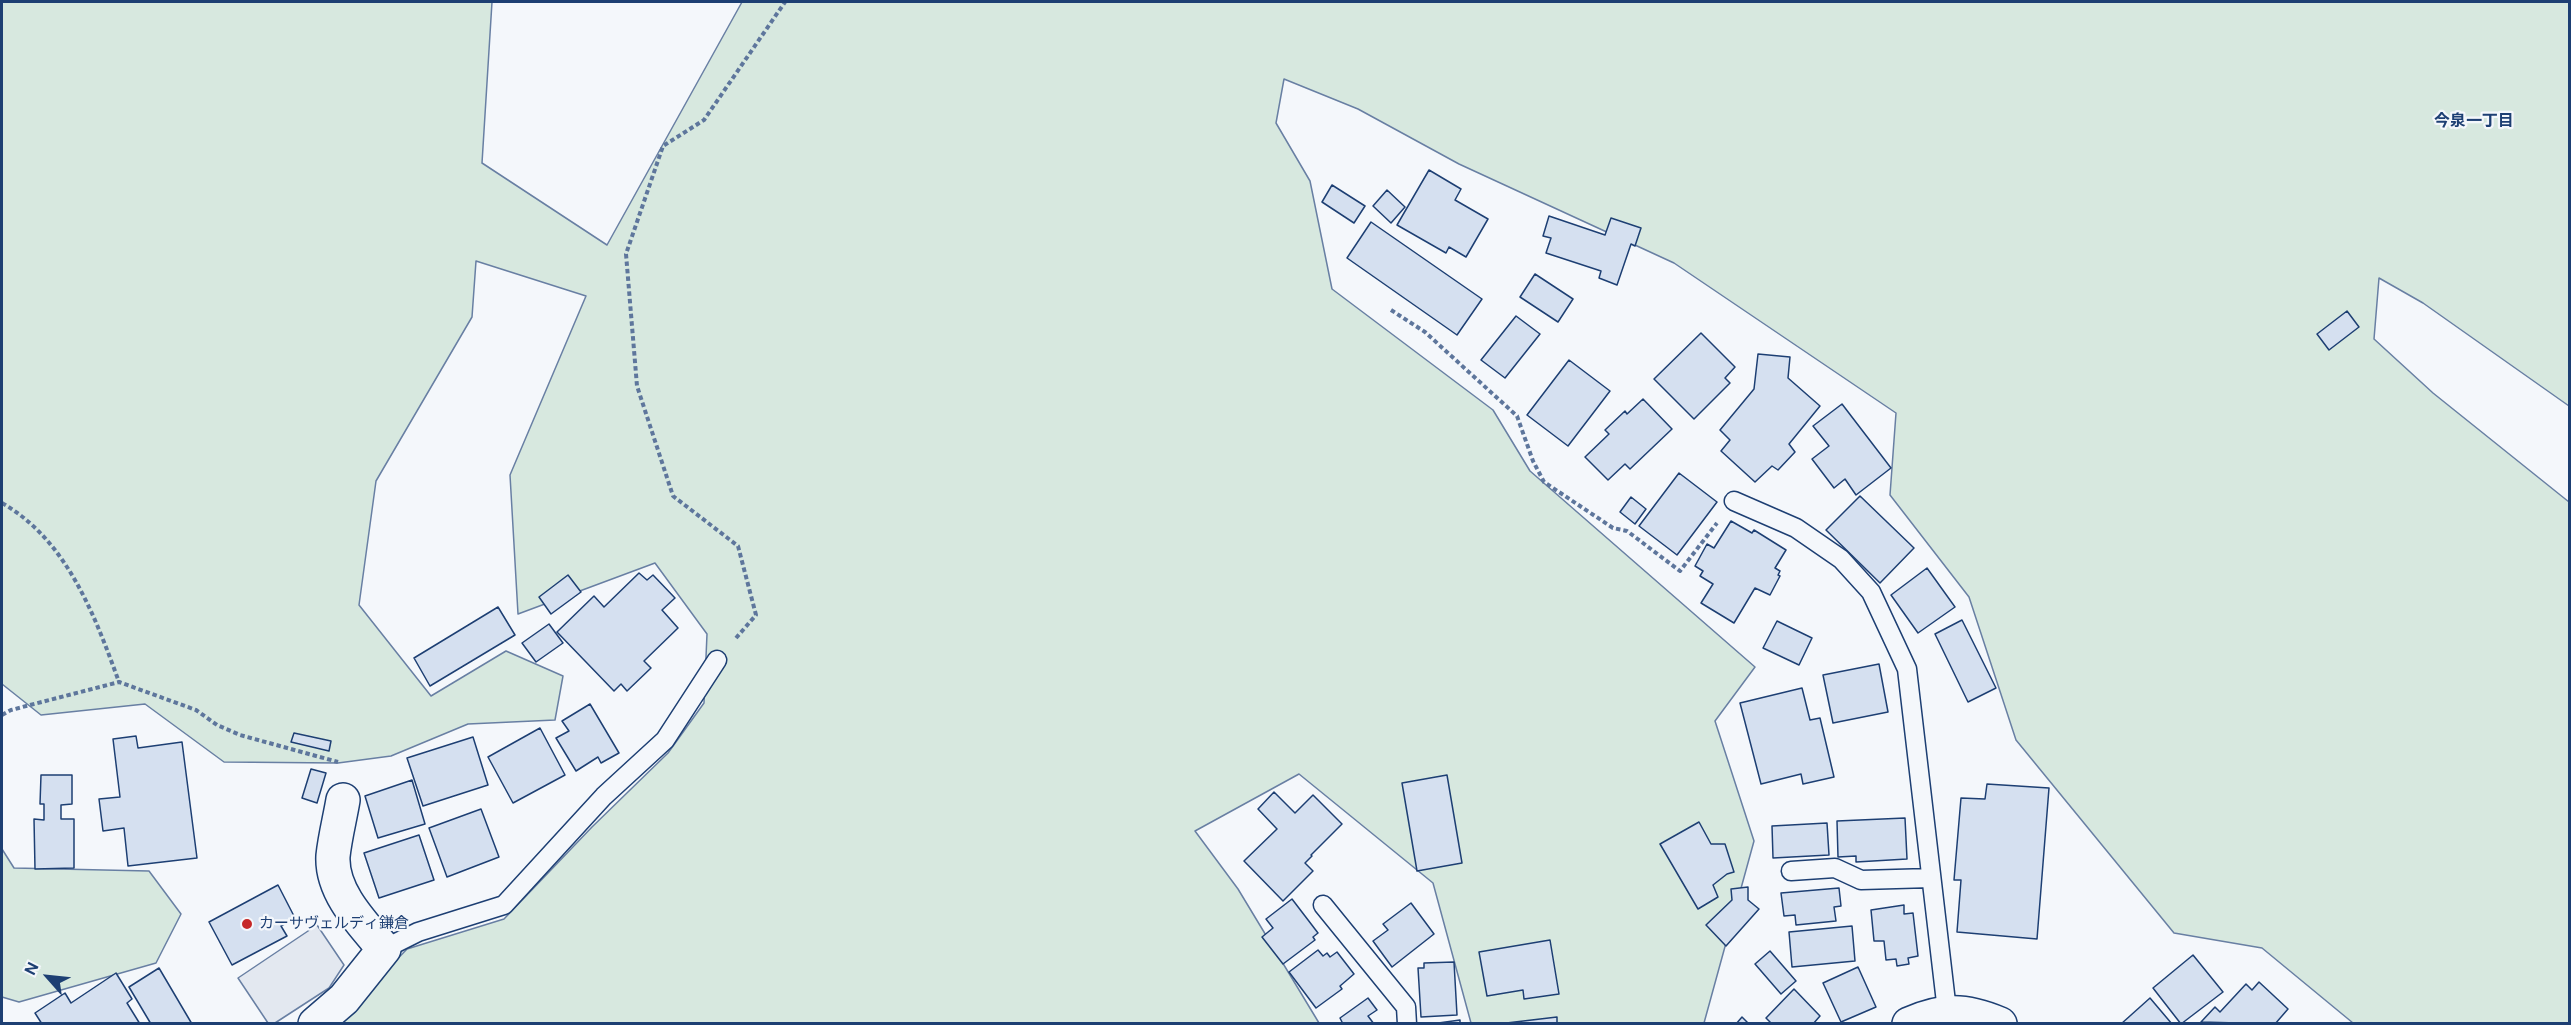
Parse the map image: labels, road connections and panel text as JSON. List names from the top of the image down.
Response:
{
  "districts": ["今泉一丁目"],
  "places": ["カーサヴェルディ鎌倉"],
  "north": "top left"
}
